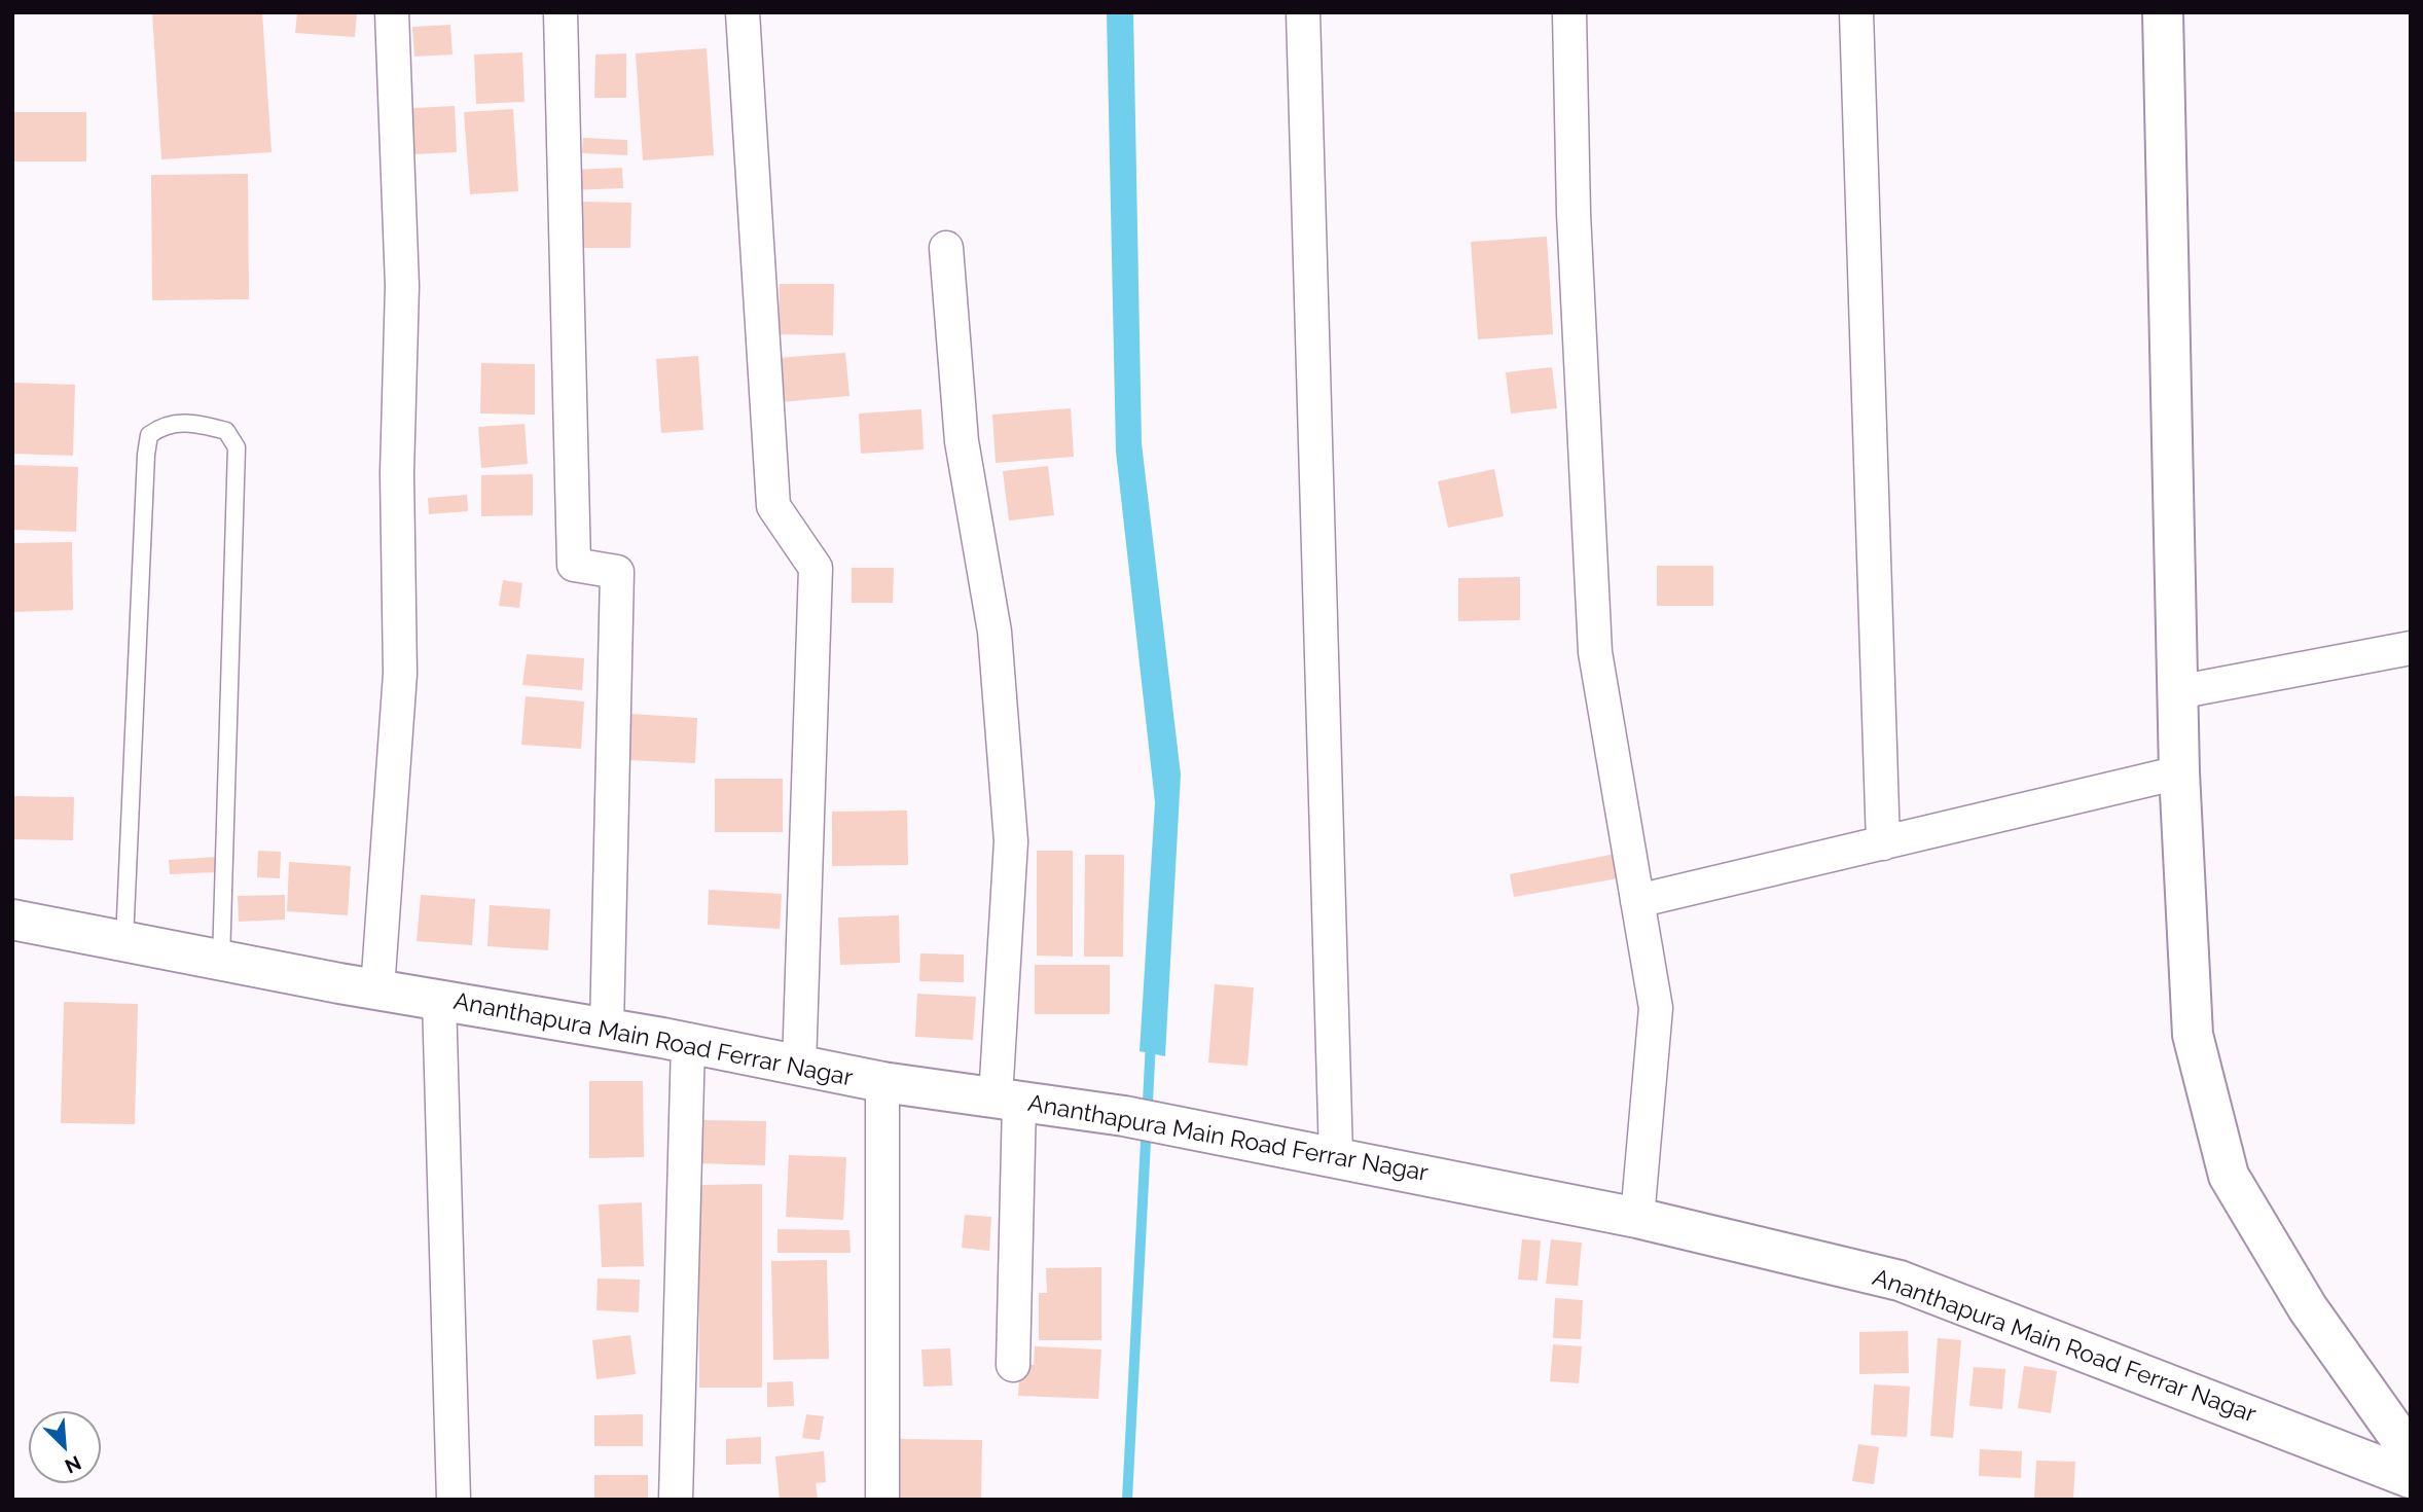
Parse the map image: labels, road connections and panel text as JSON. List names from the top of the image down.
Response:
{
  "streets": {
    "street": ["Ananthapura Main Road Ferrar Nagar"]
  },
  "north": "bottom right"
}
